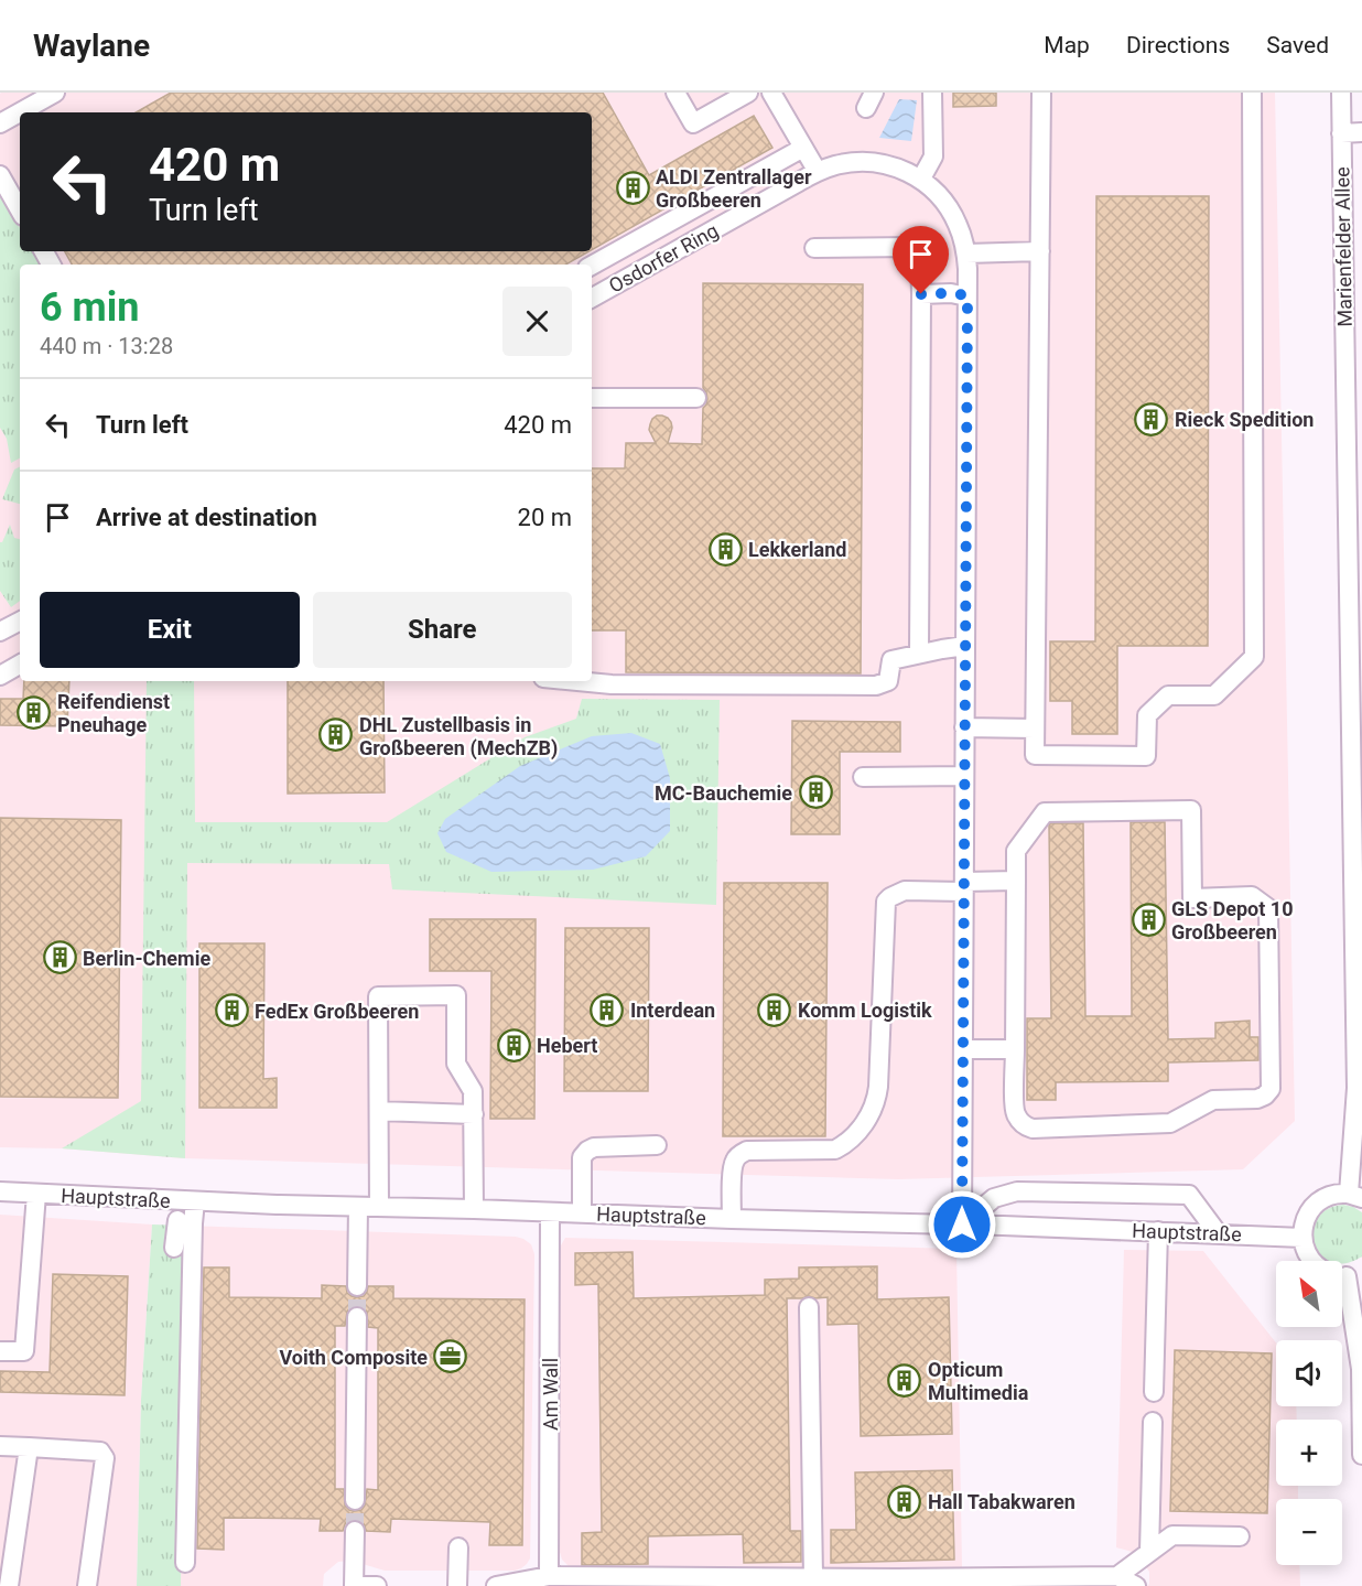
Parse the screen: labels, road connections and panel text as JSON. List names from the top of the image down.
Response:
{
  "streets": {
    "street": [
      "Marienfelder Allee",
      "Osdorfer Ring",
      "Hauptstraße",
      "Am Wall"
    ]
  },
  "crossings": [
    ["Osdorfer Ring", "Hauptstraße"],
    ["Hauptstraße", "Am Wall"]
  ],
  "places": {
    "building": [
      "ALDI Zentrallager Großbeeren",
      "Rieck Spedition",
      "Lekkerland",
      "Reifendienst Pneuhage",
      "DHL Zustellbasis in Großbeeren (MechZB)",
      "MC-Bauchemie",
      "GLS Depot 10 Großbeeren",
      "Berlin-Chemie",
      "Interdean",
      "Komm Logistik",
      "FedEx Großbeeren",
      "Hebert",
      "Opticum Multimedia",
      "Hall Tabakwaren"
    ],
    "office": ["Voith Composite"]
  },
  "north": "top left",
  "page": {
    "header": "Waylane",
    "nav": ["Map", "Directions", "Saved"],
    "turn": ["420 m", "Turn left"],
    "heading": ["6 min", "440 m · 13:28"],
    "list": [
      {
        "name": "Turn left",
        "value": "420 m"
      },
      {
        "name": "Arrive at destination",
        "value": "20 m"
      }
    ],
    "buttons": ["Exit", "Share"],
    "map_buttons": ["+", "−"]
  }
}
